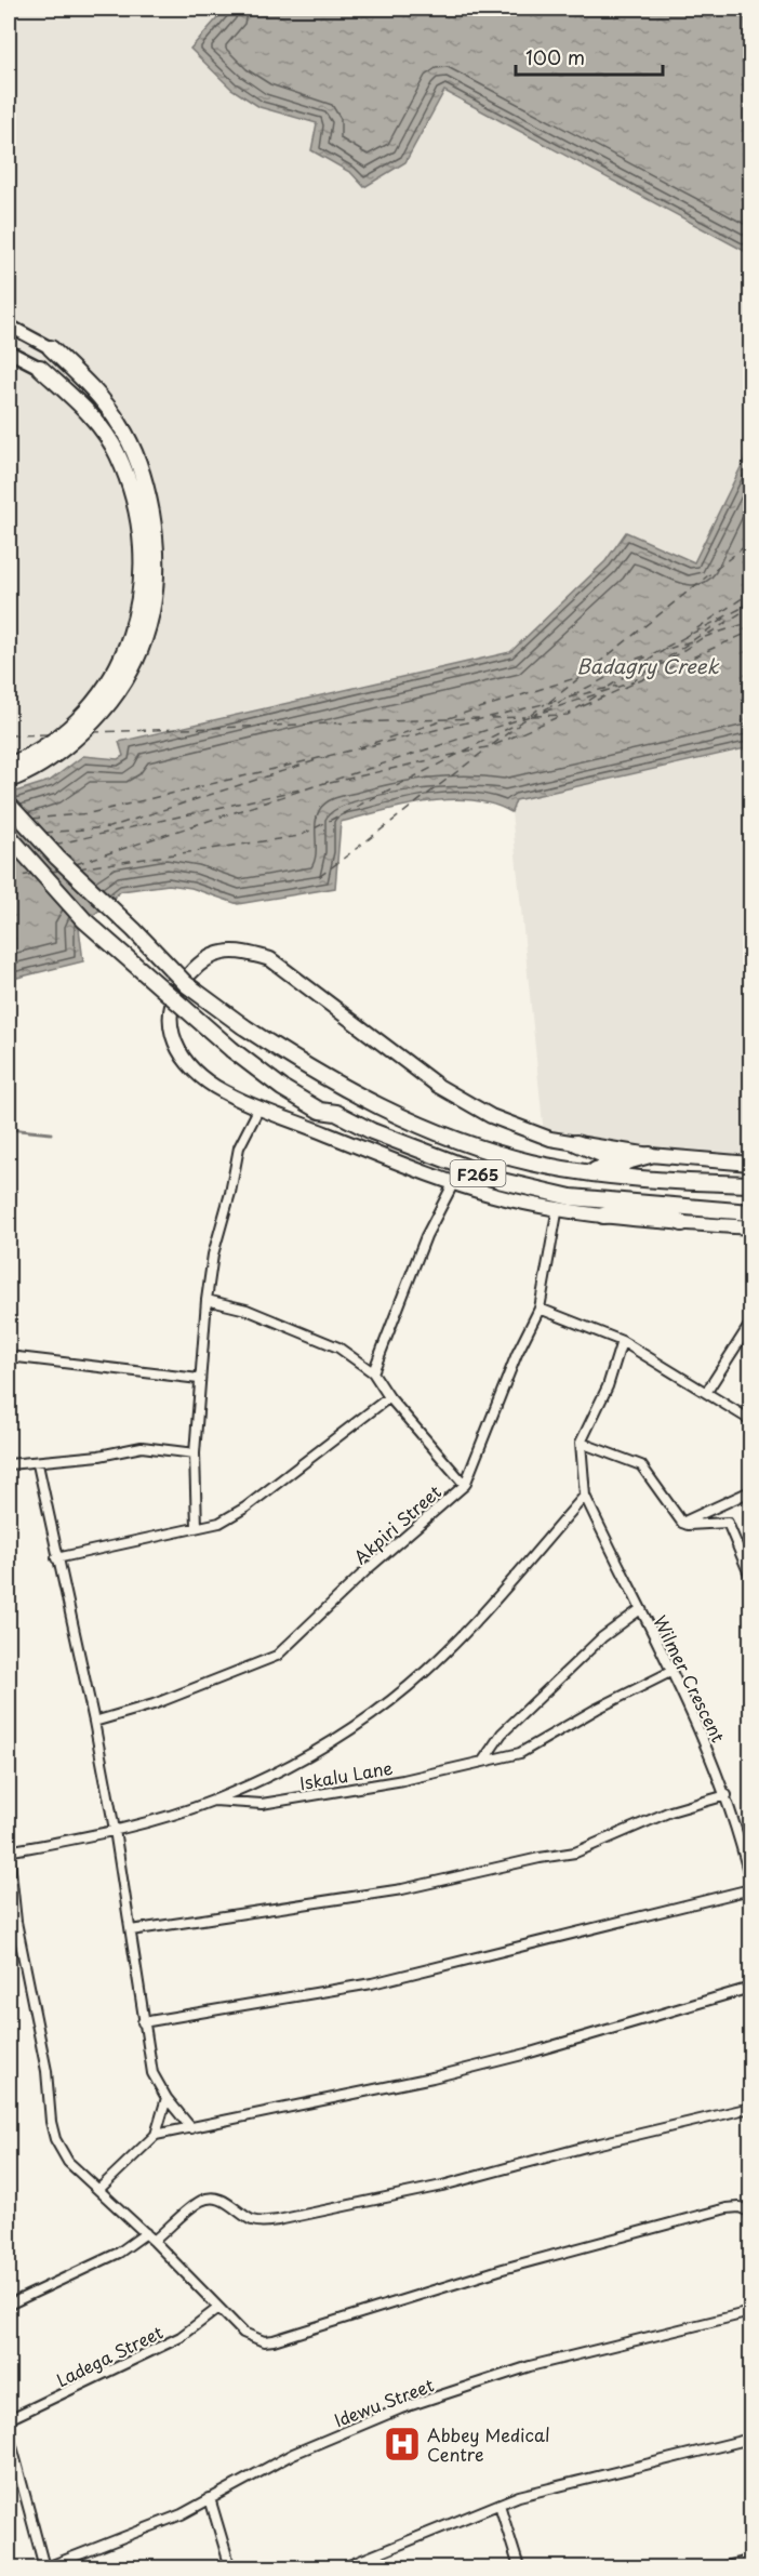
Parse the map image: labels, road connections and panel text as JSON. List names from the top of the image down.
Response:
{
  "streets": {
    "highway": ["F265"],
    "street": [
      "Akpiri Street",
      "Wilmer Crescent",
      "Iskalu Lane",
      "Ladega Street",
      "Idewu Street"
    ]
  },
  "crossings": [
    ["Wilmer Crescent", "Iskalu Lane"]
  ],
  "water": ["Badagry Creek"],
  "places": {
    "hospital": ["Abbey Medical Centre"]
  },
  "scale_bar": "100 m"
}
